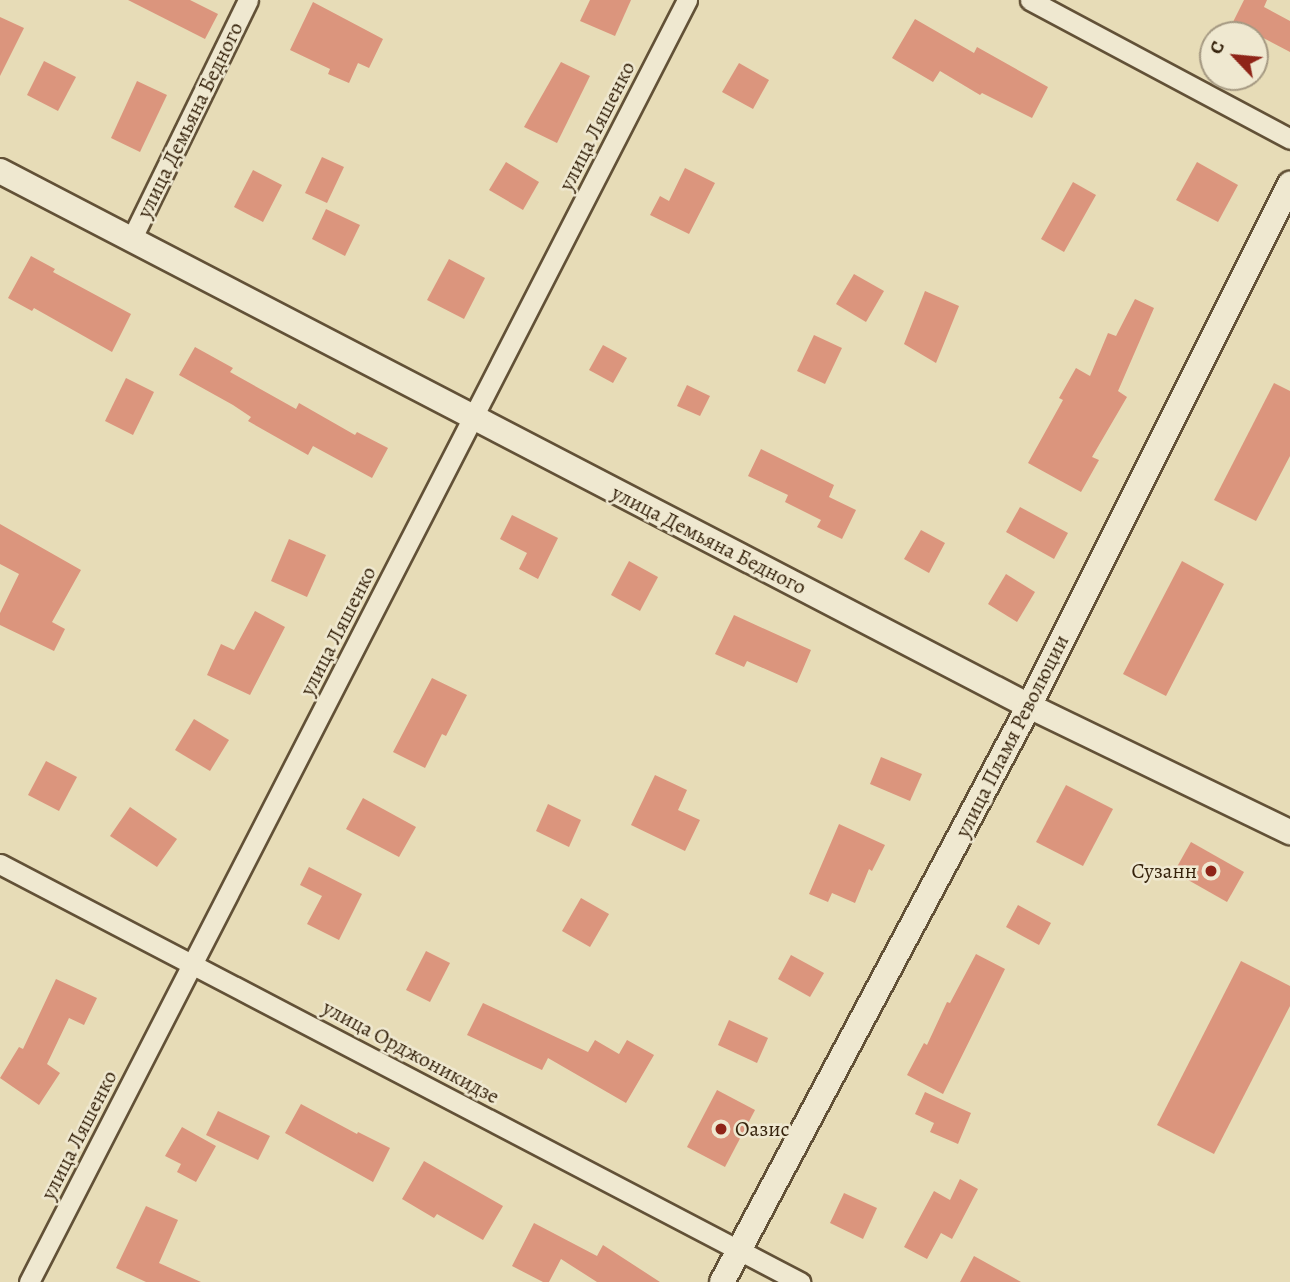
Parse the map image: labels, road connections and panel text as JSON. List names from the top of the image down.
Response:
{
  "streets": {
    "street": [
      "улица Демьяна Бедного",
      "улица Ляшенко",
      "улица Пламя Революции",
      "улица Орджоникидзе"
    ]
  },
  "crossings": [
    ["улица Демьяна Бедного", "улица Ляшенко"],
    ["улица Демьяна Бедного", "улица Пламя Революции"],
    ["улица Ляшенко", "улица Орджоникидзе"],
    ["улица Пламя Революции", "улица Орджоникидзе"]
  ],
  "places": ["Сузанн", "Оазис"],
  "north": "top left"
}
